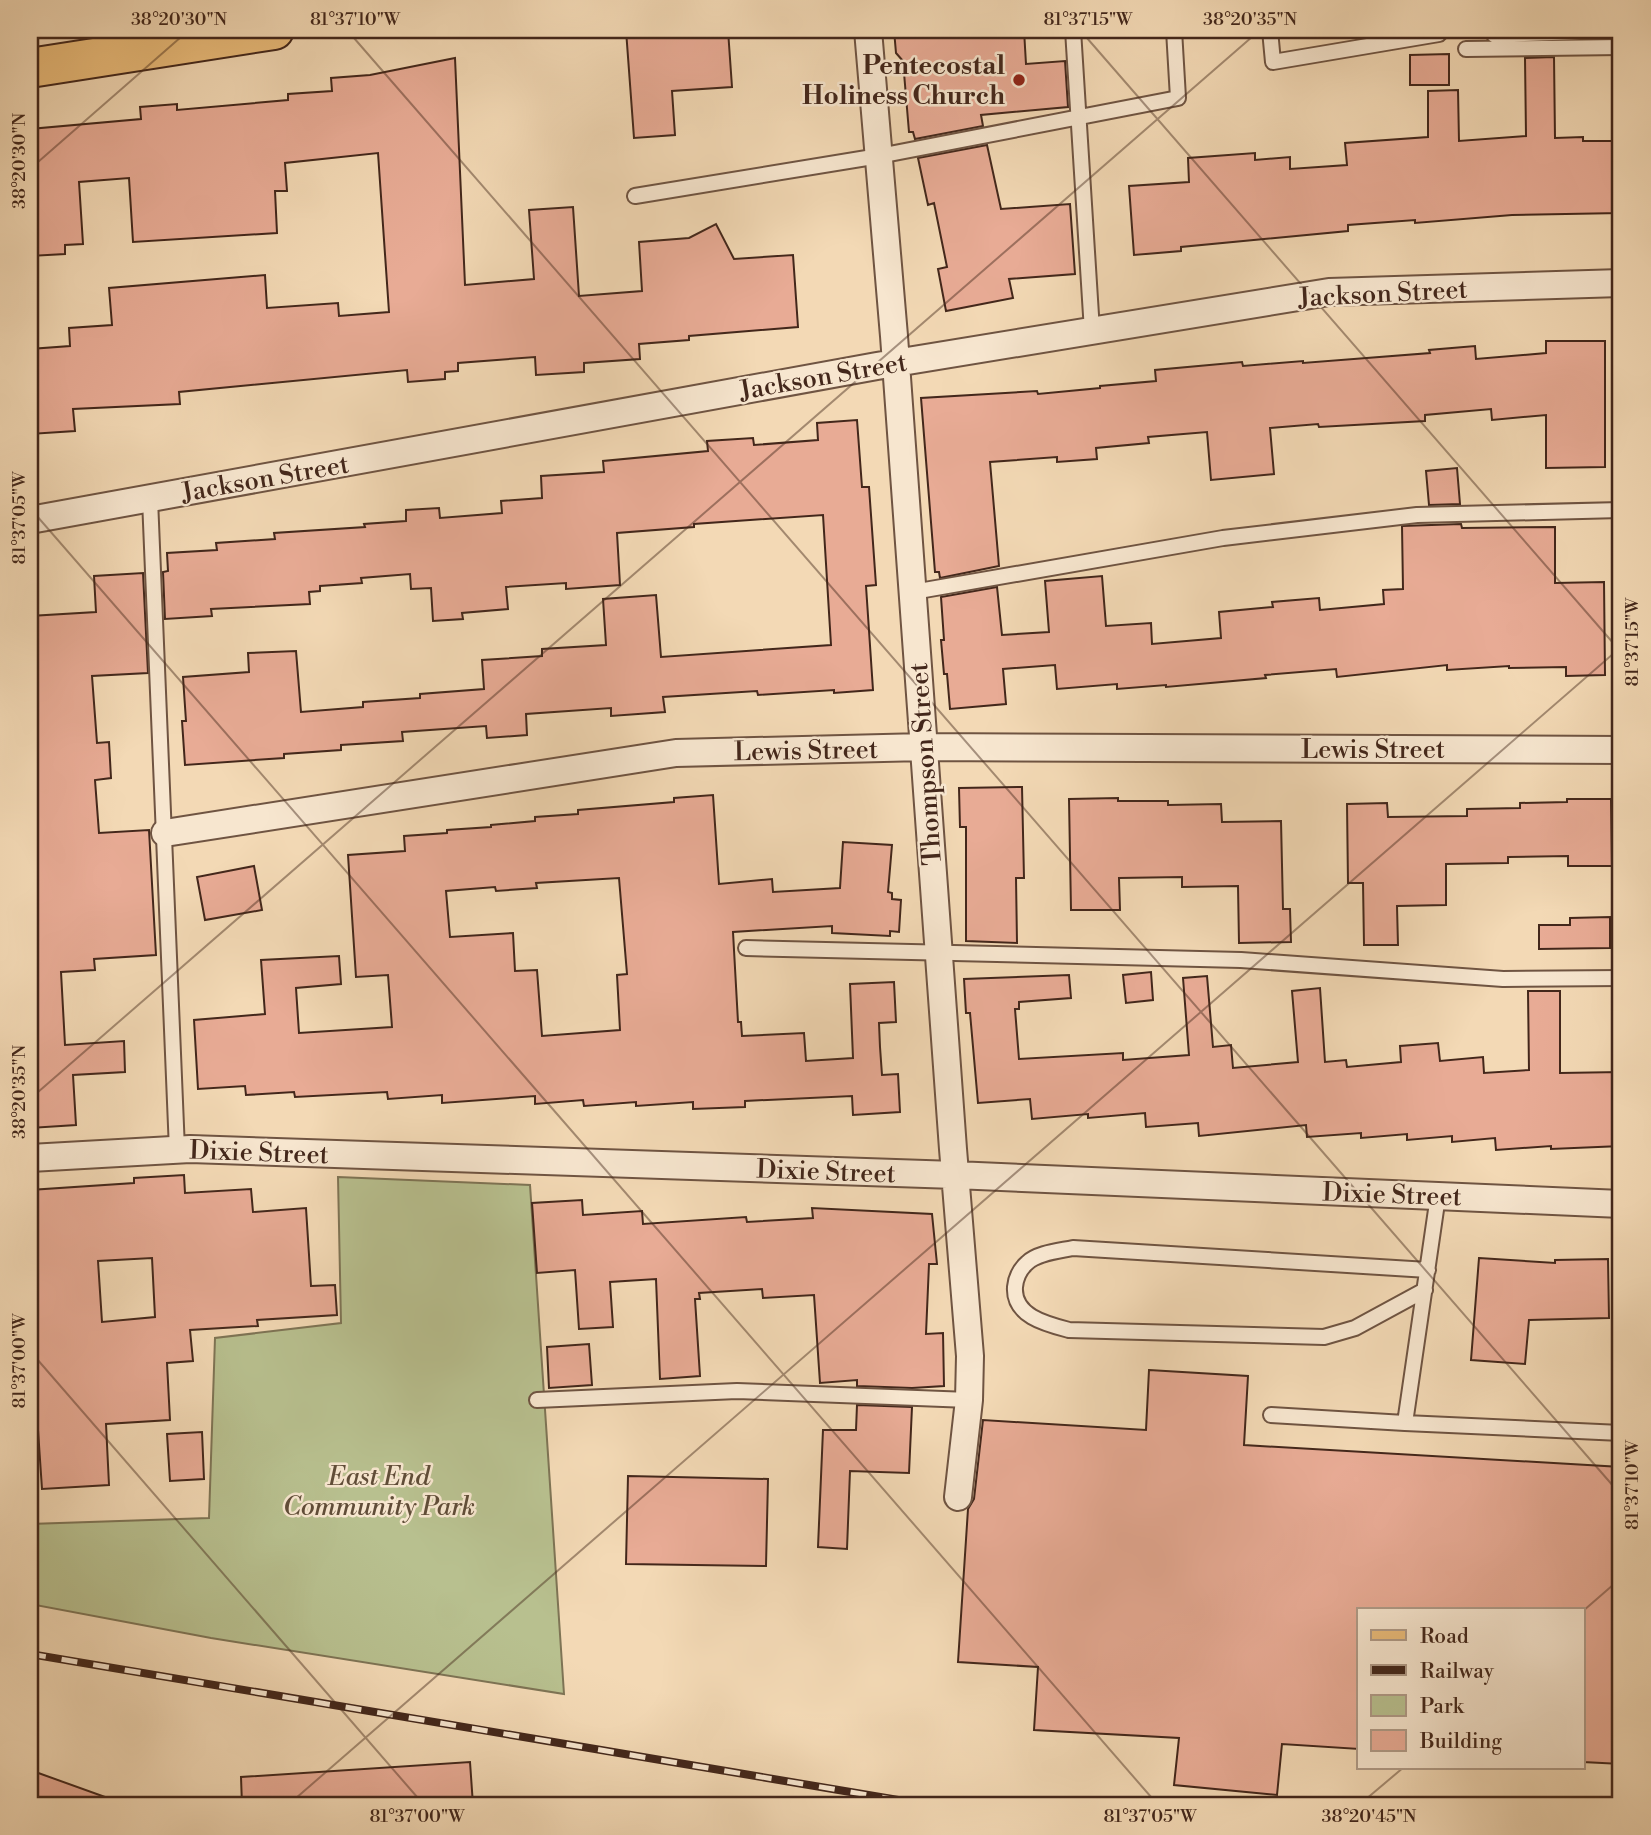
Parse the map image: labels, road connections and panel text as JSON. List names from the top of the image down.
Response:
{
  "streets": {
    "street": [
      "Jackson Street",
      "Lewis Street",
      "Thompson Street",
      "Dixie Street"
    ]
  },
  "crossings": [
    ["Jackson Street", "Thompson Street"],
    ["Lewis Street", "Thompson Street"],
    ["Thompson Street", "Dixie Street"]
  ],
  "parks": ["East End Community Park"],
  "places": ["Pentecostal Holiness Church"],
  "legend": [
    "Road",
    "Railway",
    "Park",
    "Building"
  ],
  "coordinates": [
    "38°20'30\"N",
    "81°37'10\"W",
    "81°37'15\"W",
    "38°20'35\"N",
    "81°37'05\"W",
    "81°37'00\"W",
    "38°20'45\"N"
  ]
}
